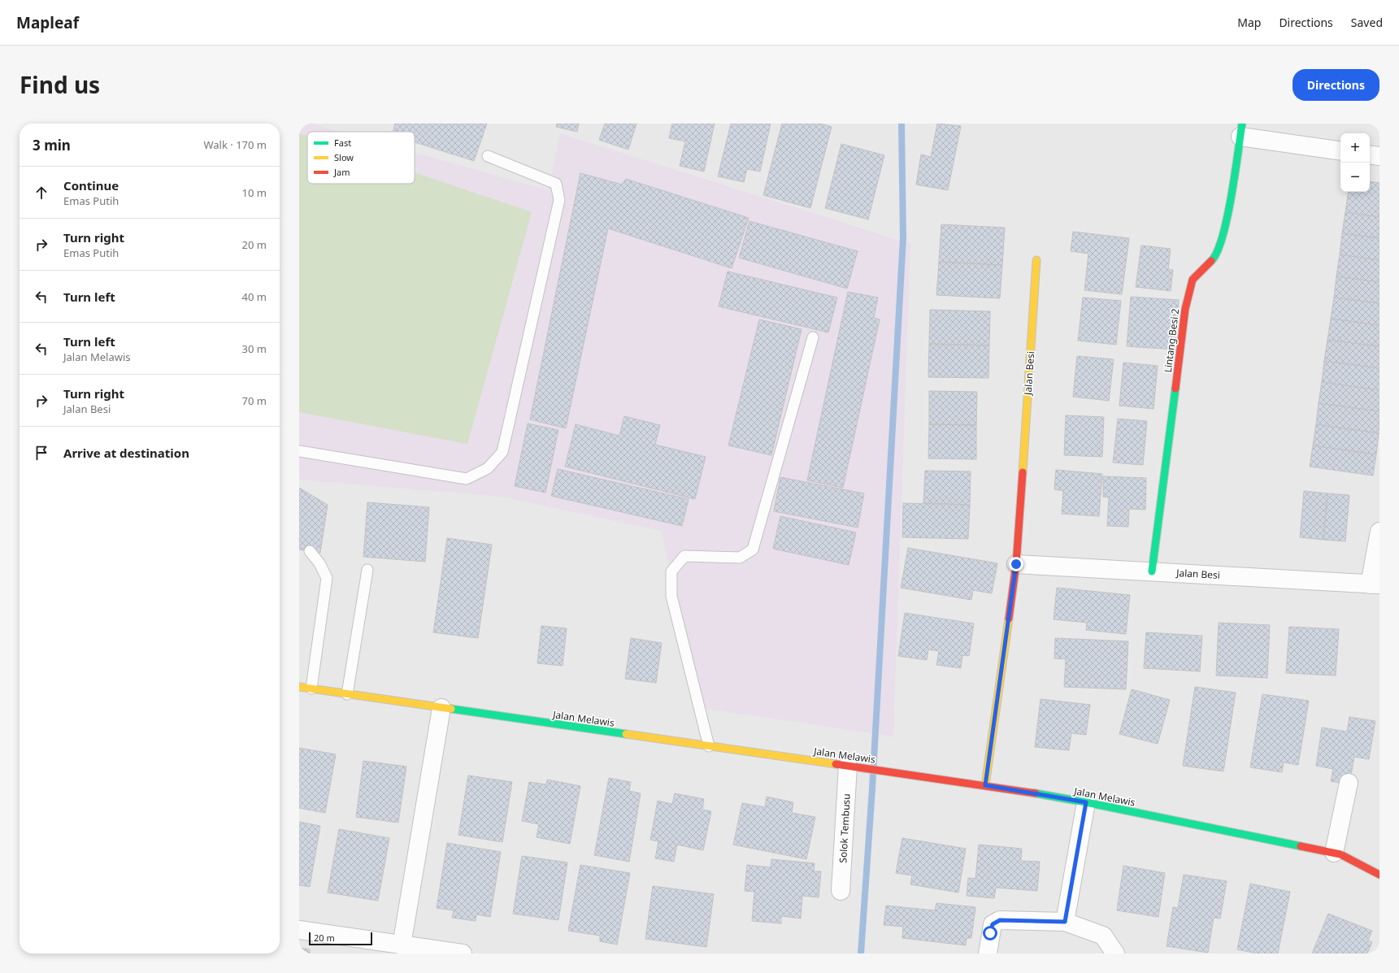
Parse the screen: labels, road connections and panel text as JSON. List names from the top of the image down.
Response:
{
  "streets": {
    "street": [
      "Lintang Besi 2",
      "Jalan Besi",
      "Jalan Melawis",
      "Solok Tembusu"
    ]
  },
  "crossings": [
    ["Lintang Besi 2", "Jalan Besi"],
    ["Jalan Besi", "Jalan Melawis"],
    ["Jalan Melawis", "Solok Tembusu"]
  ],
  "legend": ["Fast", "Slow", "Jam"],
  "scale_bar": "20 m",
  "page": {
    "header": "Mapleaf",
    "nav": ["Map", "Directions", "Saved"],
    "title": "Find us",
    "buttons": "Directions",
    "heading": ["3 min", "Walk · 170 m"],
    "map_buttons": ["+", "−"],
    "list": [
      ["Continue", "Emas Putih", "10 m"],
      ["Turn right", "Emas Putih", "20 m"],
      ["Turn left", "40 m"],
      ["Turn left", "Jalan Melawis", "30 m"],
      ["Turn right", "Jalan Besi", "70 m"],
      "Arrive at destination"
    ],
    "scale": "20 m"
  }
}
